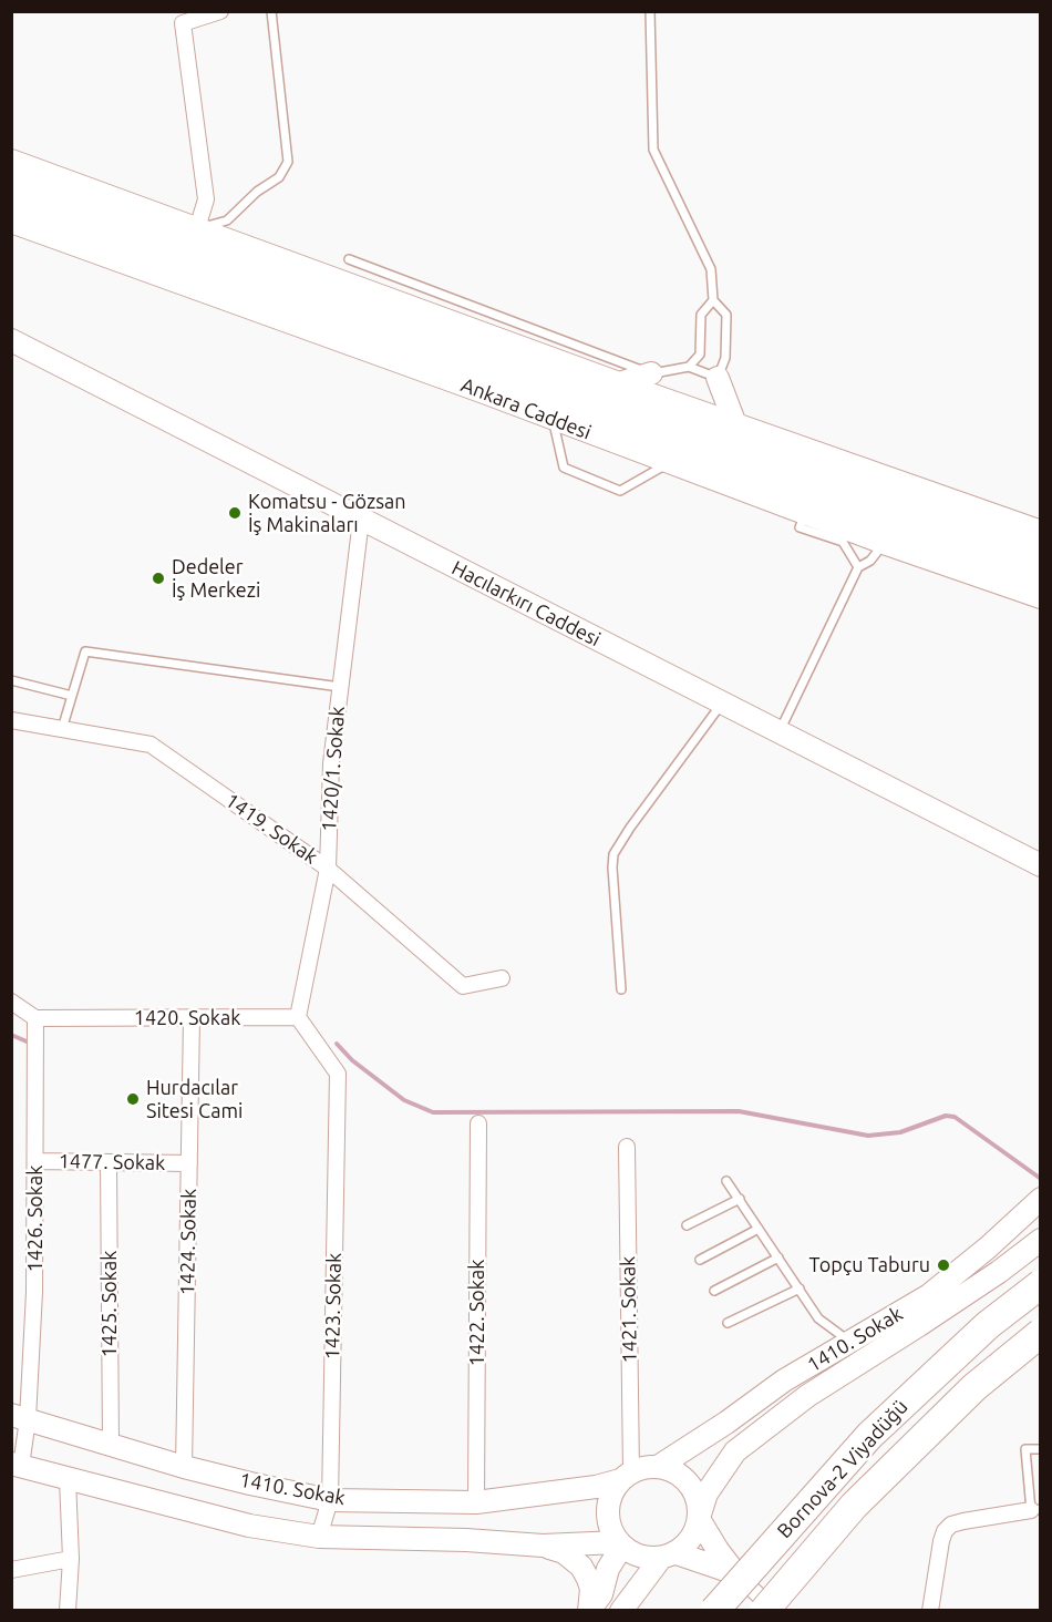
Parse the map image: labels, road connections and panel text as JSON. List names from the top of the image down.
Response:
{
  "streets": {
    "highway": ["Ankara Caddesi", "Bornova-2 Viyadüğü"],
    "street": [
      "Hacılarkırı Caddesi",
      "1420/1. Sokak",
      "1419. Sokak",
      "1420. Sokak",
      "1477. Sokak",
      "1426. Sokak",
      "1424. Sokak",
      "1425. Sokak",
      "1423. Sokak",
      "1421. Sokak",
      "1422. Sokak",
      "1410. Sokak"
    ]
  },
  "crossings": [
    ["Hacılarkırı Caddesi", "1420/1. Sokak"],
    ["1420/1. Sokak", "1419. Sokak"],
    ["1420/1. Sokak", "1420. Sokak"],
    ["1420/1. Sokak", "1423. Sokak"],
    ["1420. Sokak", "1426. Sokak"],
    ["1420. Sokak", "1424. Sokak"],
    ["1420. Sokak", "1423. Sokak"],
    ["1477. Sokak", "1426. Sokak"],
    ["1477. Sokak", "1424. Sokak"],
    ["1477. Sokak", "1425. Sokak"],
    ["1426. Sokak", "1410. Sokak"],
    ["1424. Sokak", "1410. Sokak"],
    ["1425. Sokak", "1410. Sokak"],
    ["1423. Sokak", "1410. Sokak"],
    ["1421. Sokak", "1410. Sokak"],
    ["1422. Sokak", "1410. Sokak"]
  ],
  "places": [
    "Komatsu - Gözsan İş Makinaları",
    "Dedeler İş Merkezi",
    "Hurdacılar Sitesi Cami",
    "Topçu Taburu"
  ]
}
